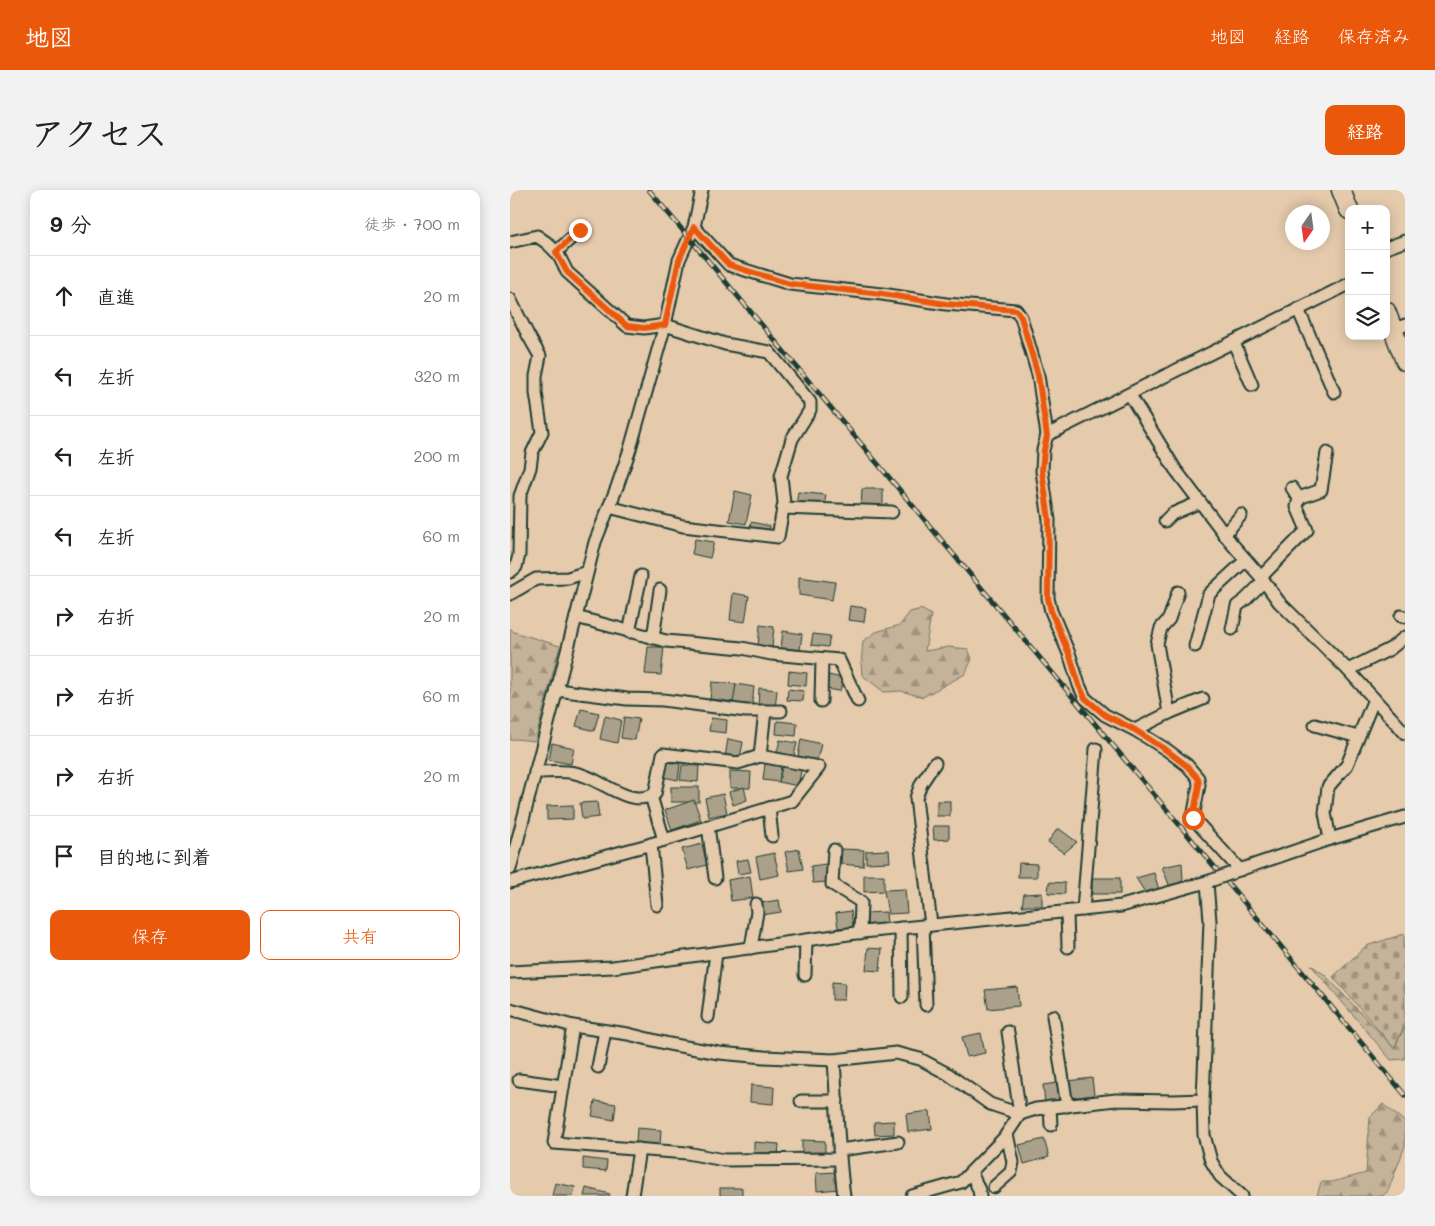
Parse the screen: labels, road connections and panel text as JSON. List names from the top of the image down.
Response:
{
  "north": "bottom",
  "page": {
    "header": "地図",
    "nav": ["地図", "経路", "保存済み"],
    "title": "アクセス",
    "buttons": [
      "経路",
      ["保存", "共有"]
    ],
    "heading": ["9 分", "徒歩 · 700 m"],
    "map_buttons": ["+", "−"],
    "list": [
      ["直進", "20 m"],
      ["左折", "320 m"],
      ["左折", "200 m"],
      ["左折", "60 m"],
      ["右折", "20 m"],
      ["右折", "60 m"],
      ["右折", "20 m"],
      "目的地に到着"
    ]
  }
}
